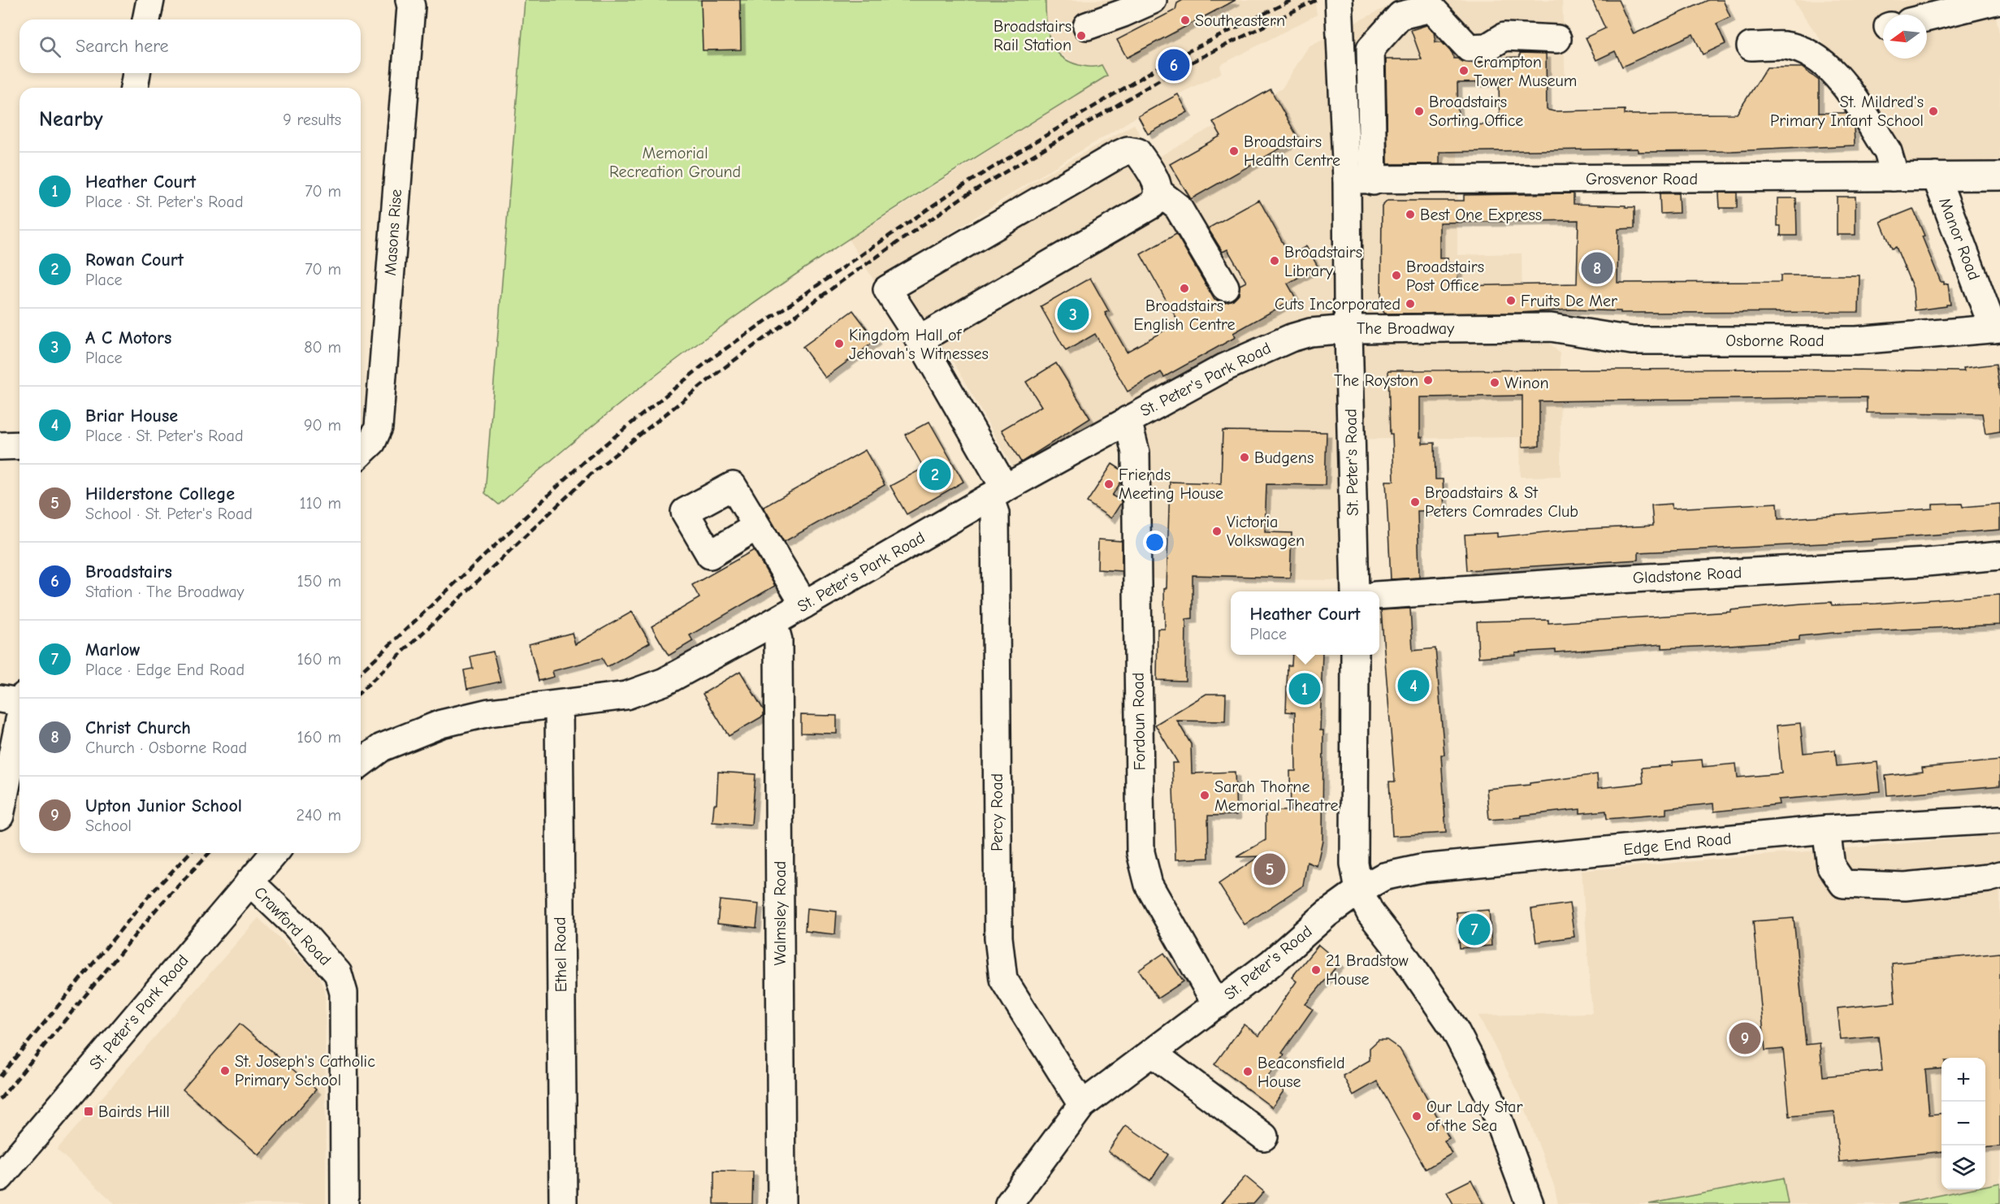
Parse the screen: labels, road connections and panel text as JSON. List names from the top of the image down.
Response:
{
  "streets": {
    "street": [
      "Grosvenor Road",
      "Masons Rise",
      "Manor Road",
      "The Broadway",
      "Osborne Road",
      "St. Peter's Park Road",
      "St. Peter's Road",
      "Gladstone Road",
      "Fordoun Road",
      "Percy Road",
      "Edge End Road",
      "Walmsley Road",
      "Crawford Road",
      "Ethel Road"
    ]
  },
  "crossings": [
    ["Grosvenor Road", "Manor Road"],
    ["Grosvenor Road", "The Broadway"],
    ["Manor Road", "Osborne Road"],
    ["The Broadway", "Osborne Road"],
    ["The Broadway", "St. Peter's Park Road"],
    ["The Broadway", "St. Peter's Road"],
    ["St. Peter's Park Road", "St. Peter's Road"],
    ["St. Peter's Park Road", "Fordoun Road"],
    ["St. Peter's Park Road", "Percy Road"],
    ["St. Peter's Park Road", "Walmsley Road"],
    ["St. Peter's Park Road", "Crawford Road"],
    ["St. Peter's Park Road", "Ethel Road"],
    ["St. Peter's Road", "Fordoun Road"],
    ["St. Peter's Road", "Percy Road"],
    ["St. Peter's Road", "Edge End Road"]
  ],
  "parks": ["Memorial Recreation Ground"],
  "places": {
    "other": [
      "Southeastern",
      "Broadstairs Rail Station",
      "Crampton Tower Museum",
      "Broadstairs Sorting Office",
      "St. Mildred's Primary Infant School",
      "Broadstairs Health Centre",
      "Best One Express",
      "Broadstairs Library",
      "Broadstairs Post Office",
      "Broadstairs English Centre",
      "Fruits De Mer",
      "Cuts Incorporated",
      "Kingdom Hall of Jehovah's Witnesses",
      "The Royston",
      "Winon",
      "Budgens",
      "Friends Meeting House",
      "Broadstairs & St Peters Comrades Club",
      "Victoria Volkswagen",
      "Sarah Thorne Memorial Theatre",
      "21 Bradstow House",
      "St. Joseph's Catholic Primary School",
      "Beaconsfield House",
      "Our Lady Star of the Sea"
    ],
    "transit": ["Bairds Hill"]
  },
  "north": "left",
  "page": {
    "search": "Search here",
    "pins": [
      "6",
      "8",
      "3",
      "2",
      "4",
      "1",
      "5",
      "7",
      "9"
    ],
    "heading": ["Nearby", "9 results"],
    "list": [
      {
        "mark": "1",
        "name": "Heather Court",
        "note": "Place · St. Peter's Road",
        "value": "70 m"
      },
      {
        "mark": "2",
        "name": "Rowan Court",
        "note": "Place",
        "value": "70 m"
      },
      {
        "mark": "3",
        "name": "A C Motors",
        "note": "Place",
        "value": "80 m"
      },
      {
        "mark": "4",
        "name": "Briar House",
        "note": "Place · St. Peter's Road",
        "value": "90 m"
      },
      {
        "mark": "5",
        "name": "Hilderstone College",
        "note": "School · St. Peter's Road",
        "value": "110 m"
      },
      {
        "mark": "6",
        "name": "Broadstairs",
        "note": "Station · The Broadway",
        "value": "150 m"
      },
      {
        "mark": "7",
        "name": "Marlow",
        "note": "Place · Edge End Road",
        "value": "160 m"
      },
      {
        "mark": "8",
        "name": "Christ Church",
        "note": "Church · Osborne Road",
        "value": "160 m"
      },
      {
        "mark": "9",
        "name": "Upton Junior School",
        "note": "School",
        "value": "240 m"
      }
    ],
    "popup": ["Heather Court", "Place"],
    "map_buttons": ["+", "−"]
  }
}
